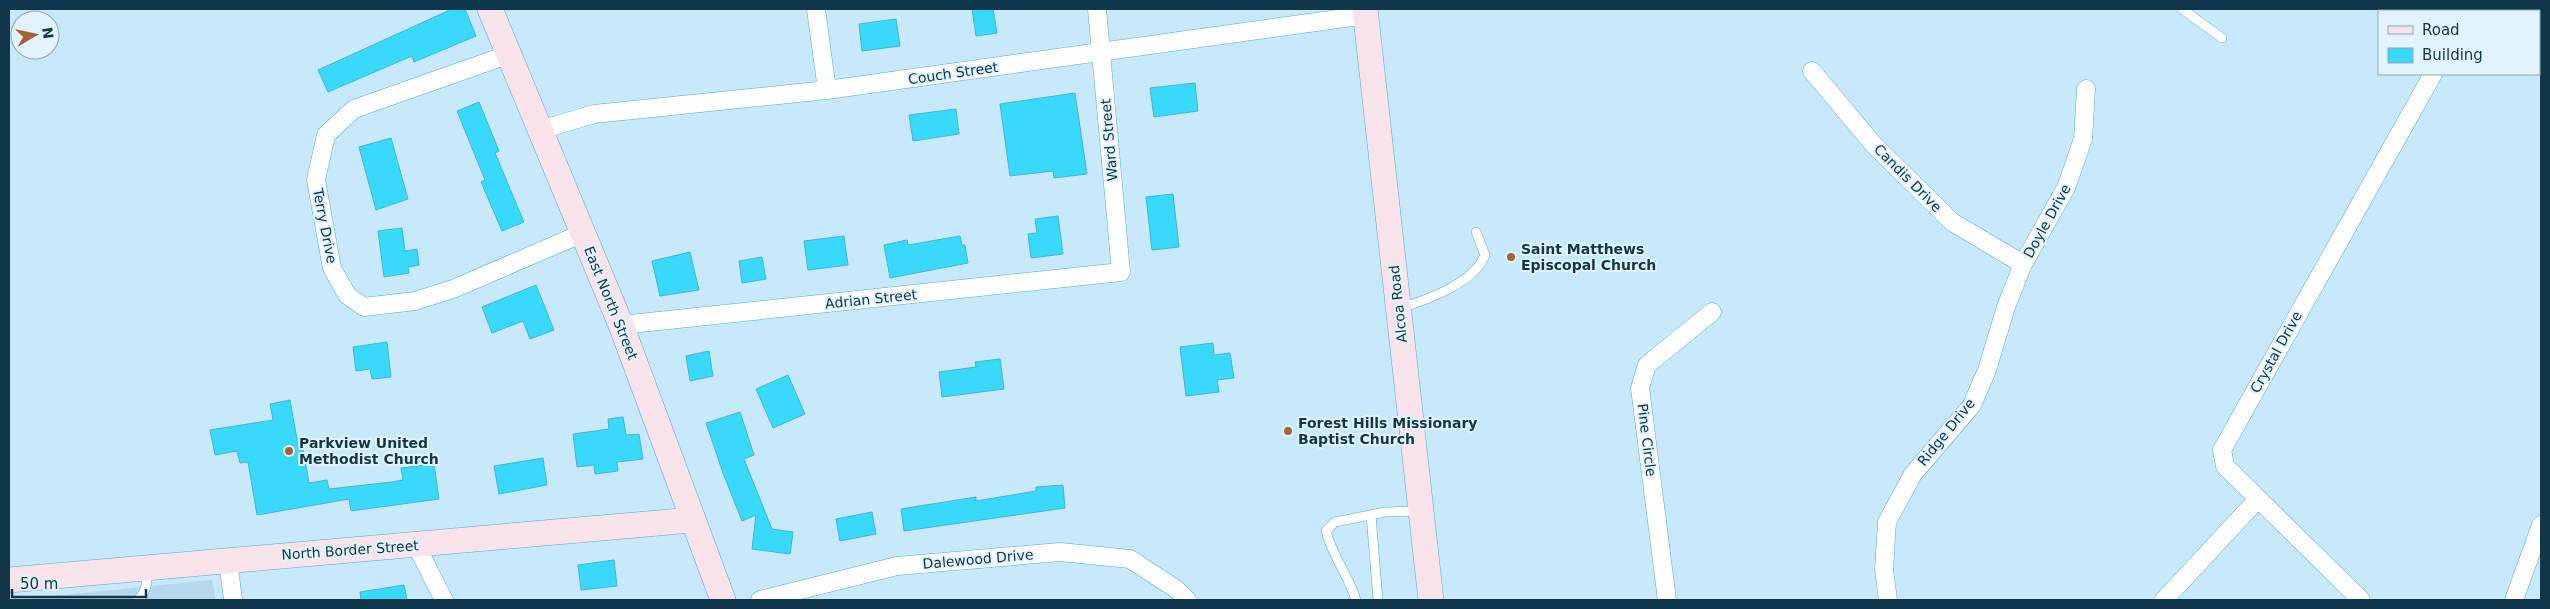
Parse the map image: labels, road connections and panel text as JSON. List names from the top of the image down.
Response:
{
  "streets": {
    "street": [
      "Couch Street",
      "Ward Street",
      "Candis Drive",
      "Doyle Drive",
      "Terry Drive",
      "Adrian Street",
      "East North Street",
      "Alcoa Road",
      "Crystal Drive",
      "Ridge Drive",
      "Pine Circle",
      "North Border Street",
      "Dalewood Drive"
    ]
  },
  "crossings": [
    ["Couch Street", "Ward Street"],
    ["Couch Street", "East North Street"],
    ["Couch Street", "Alcoa Road"],
    ["Ward Street", "Adrian Street"],
    ["Candis Drive", "Doyle Drive"],
    ["Candis Drive", "Ridge Drive"],
    ["Doyle Drive", "Ridge Drive"],
    ["Terry Drive", "East North Street"],
    ["Adrian Street", "East North Street"],
    ["East North Street", "North Border Street"]
  ],
  "places": ["Saint Matthews Episcopal Church", "Forest Hills Missionary Baptist Church", "Parkview United Methodist Church"],
  "legend": ["Road", "Building"],
  "scale_bar": "50 m",
  "north": "right"
}
